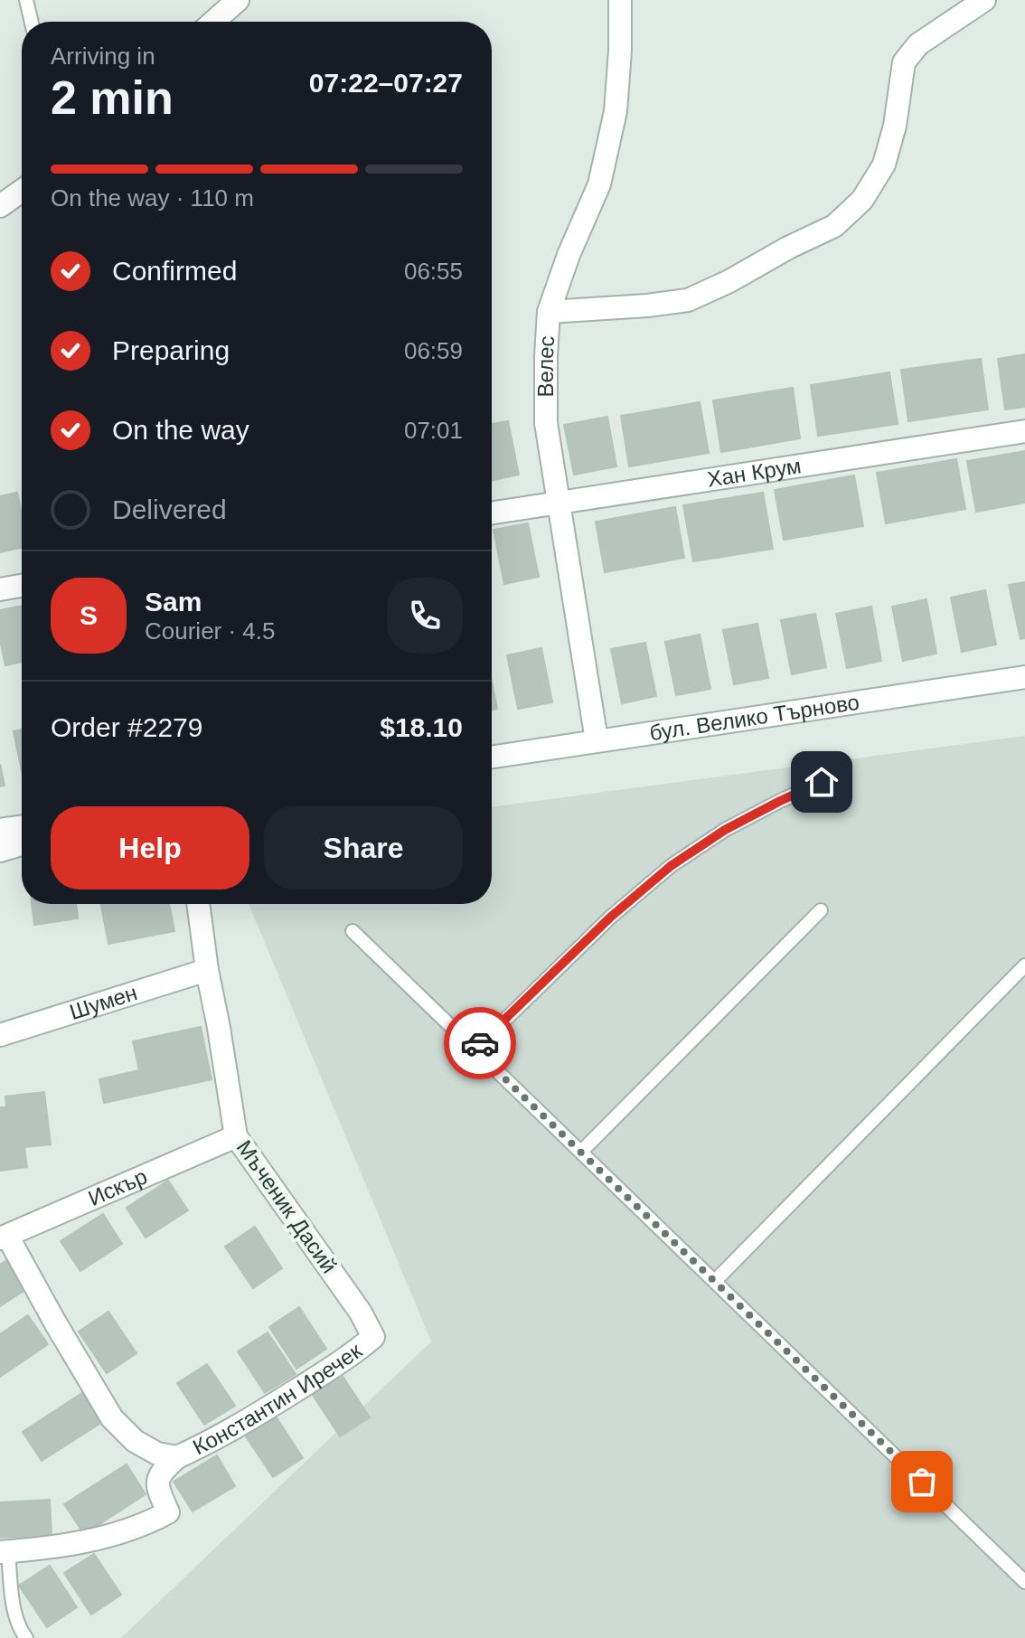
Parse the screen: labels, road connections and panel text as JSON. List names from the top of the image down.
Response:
{
  "streets": {
    "street": [
      "Велес",
      "Хан Крум",
      "бул. Велико Търново",
      "Шумен",
      "Искър",
      "Мъченик Дасий",
      "Константин Иречек"
    ]
  },
  "crossings": [
    ["Велес", "Хан Крум"],
    ["Велес", "бул. Велико Търново"],
    ["Шумен", "Мъченик Дасий"],
    ["Искър", "Мъченик Дасий"],
    ["Мъченик Дасий", "Константин Иречек"]
  ],
  "page": {
    "heading": ["2 min", "Arriving in", "07:22–07:27"],
    "panel": [
      "Sam",
      "Courier · 4.5",
      "Order #2279",
      "$18.10"
    ],
    "bar": "On the way · 110 m",
    "list": [
      ["Confirmed", "06:55"],
      ["Preparing", "06:59"],
      ["On the way", "07:01"],
      "Delivered"
    ],
    "round": "S",
    "buttons": ["Help", "Share"]
  }
}
